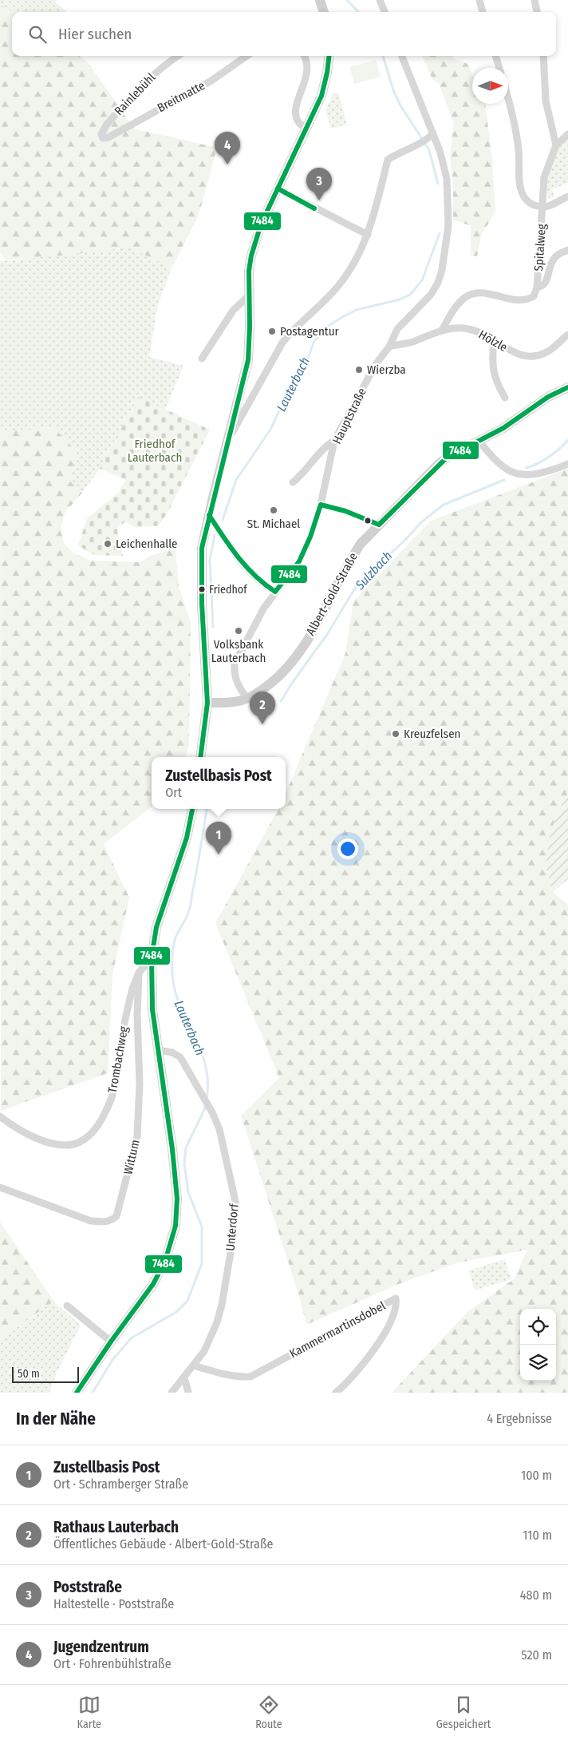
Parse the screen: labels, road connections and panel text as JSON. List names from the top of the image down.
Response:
{
  "streets": {
    "main road": ["Albert-Gold-Straße"],
    "street": [
      "Rainlebühl",
      "Breitmatte",
      "Spitalweg",
      "Hölzle",
      "Hauptstraße",
      "Trombachweg",
      "Wittum",
      "Unterdorf",
      "Kammermartinsdobel"
    ]
  },
  "crossings": [
    ["Rainlebühl", "Breitmatte"],
    ["Spitalweg", "Hölzle"],
    ["Hölzle", "Hauptstraße"],
    ["Hauptstraße", "Albert-Gold-Straße"],
    ["Trombachweg", "Wittum"],
    ["Unterdorf", "Kammermartinsdobel"]
  ],
  "water": ["Lauterbach", "Sulzbach"],
  "parks": ["Friedhof Lauterbach"],
  "places": [
    "Postagentur",
    "Wierzba",
    "St. Michael",
    "Leichenhalle",
    "Friedhof",
    "Volksbank Lauterbach",
    "Kreuzfelsen"
  ],
  "lines": ["transit line 7484"],
  "scale_bar": "50 m",
  "north": "right",
  "page": {
    "search": "Hier suchen",
    "pins": [
      "4",
      "3",
      "2",
      "1"
    ],
    "popup": ["Zustellbasis Post", "Ort"],
    "scale": "50 m",
    "heading": ["In der Nähe", "4 Ergebnisse"],
    "list": [
      {
        "mark": "1",
        "name": "Zustellbasis Post",
        "note": "Ort · Schramberger Straße",
        "value": "100 m"
      },
      {
        "mark": "2",
        "name": "Rathaus Lauterbach",
        "note": "Öffentliches Gebäude · Albert-Gold-Straße",
        "value": "110 m"
      },
      {
        "mark": "3",
        "name": "Poststraße",
        "note": "Haltestelle · Poststraße",
        "value": "480 m"
      },
      {
        "mark": "4",
        "name": "Jugendzentrum",
        "note": "Ort · Fohrenbühlstraße",
        "value": "520 m"
      }
    ],
    "nav": ["Karte", "Route", "Gespeichert"]
  }
}
